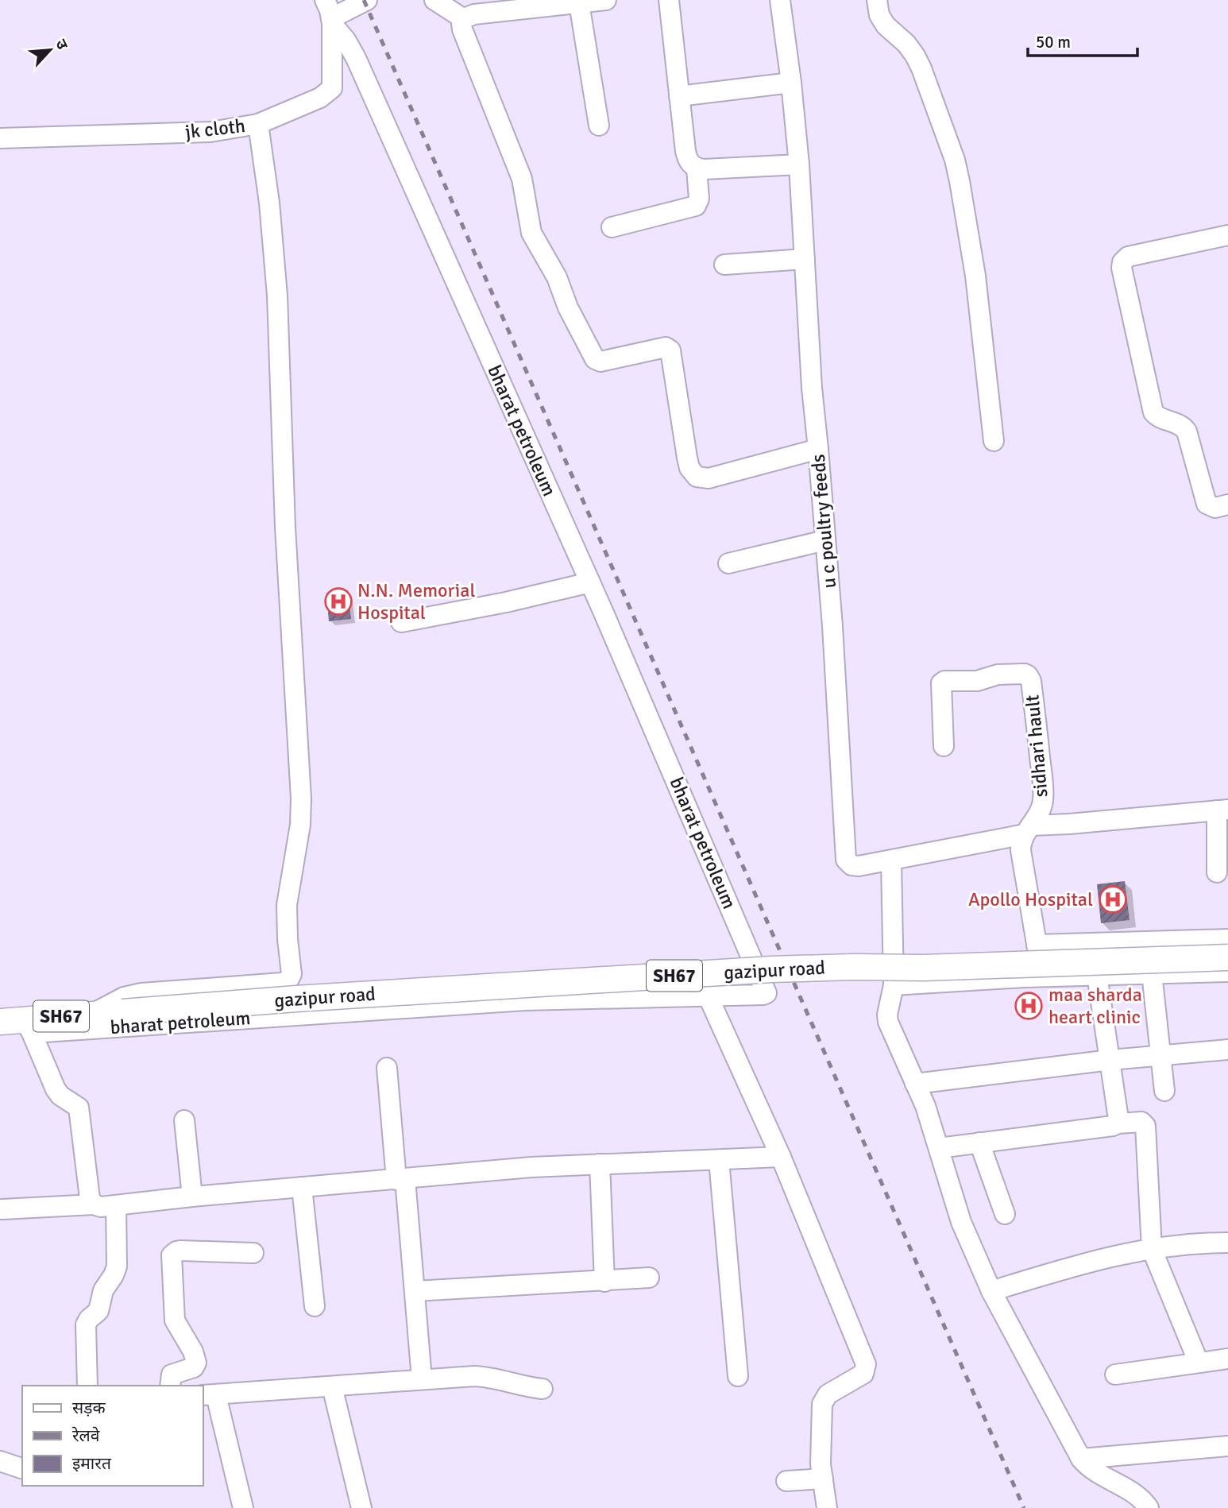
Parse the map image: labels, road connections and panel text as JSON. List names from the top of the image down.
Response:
{
  "streets": {
    "main road": ["gazipur road", "SH67"],
    "street": [
      "jk cloth",
      "bharat petroleum",
      "u c poultry feeds",
      "sidhari hault"
    ]
  },
  "crossings": [
    ["jk cloth", "bharat petroleum"],
    ["bharat petroleum", "SH67"],
    ["u c poultry feeds", "sidhari hault"],
    ["gazipur road", "SH67"]
  ],
  "places": {
    "hospital": ["N.N. Memorial Hospital", "Apollo Hospital", "maa sharda heart clinic"]
  },
  "legend": ["सड़क", "रेलवे", "इमारत"],
  "scale_bar": "50 m",
  "north": "top right"
}
